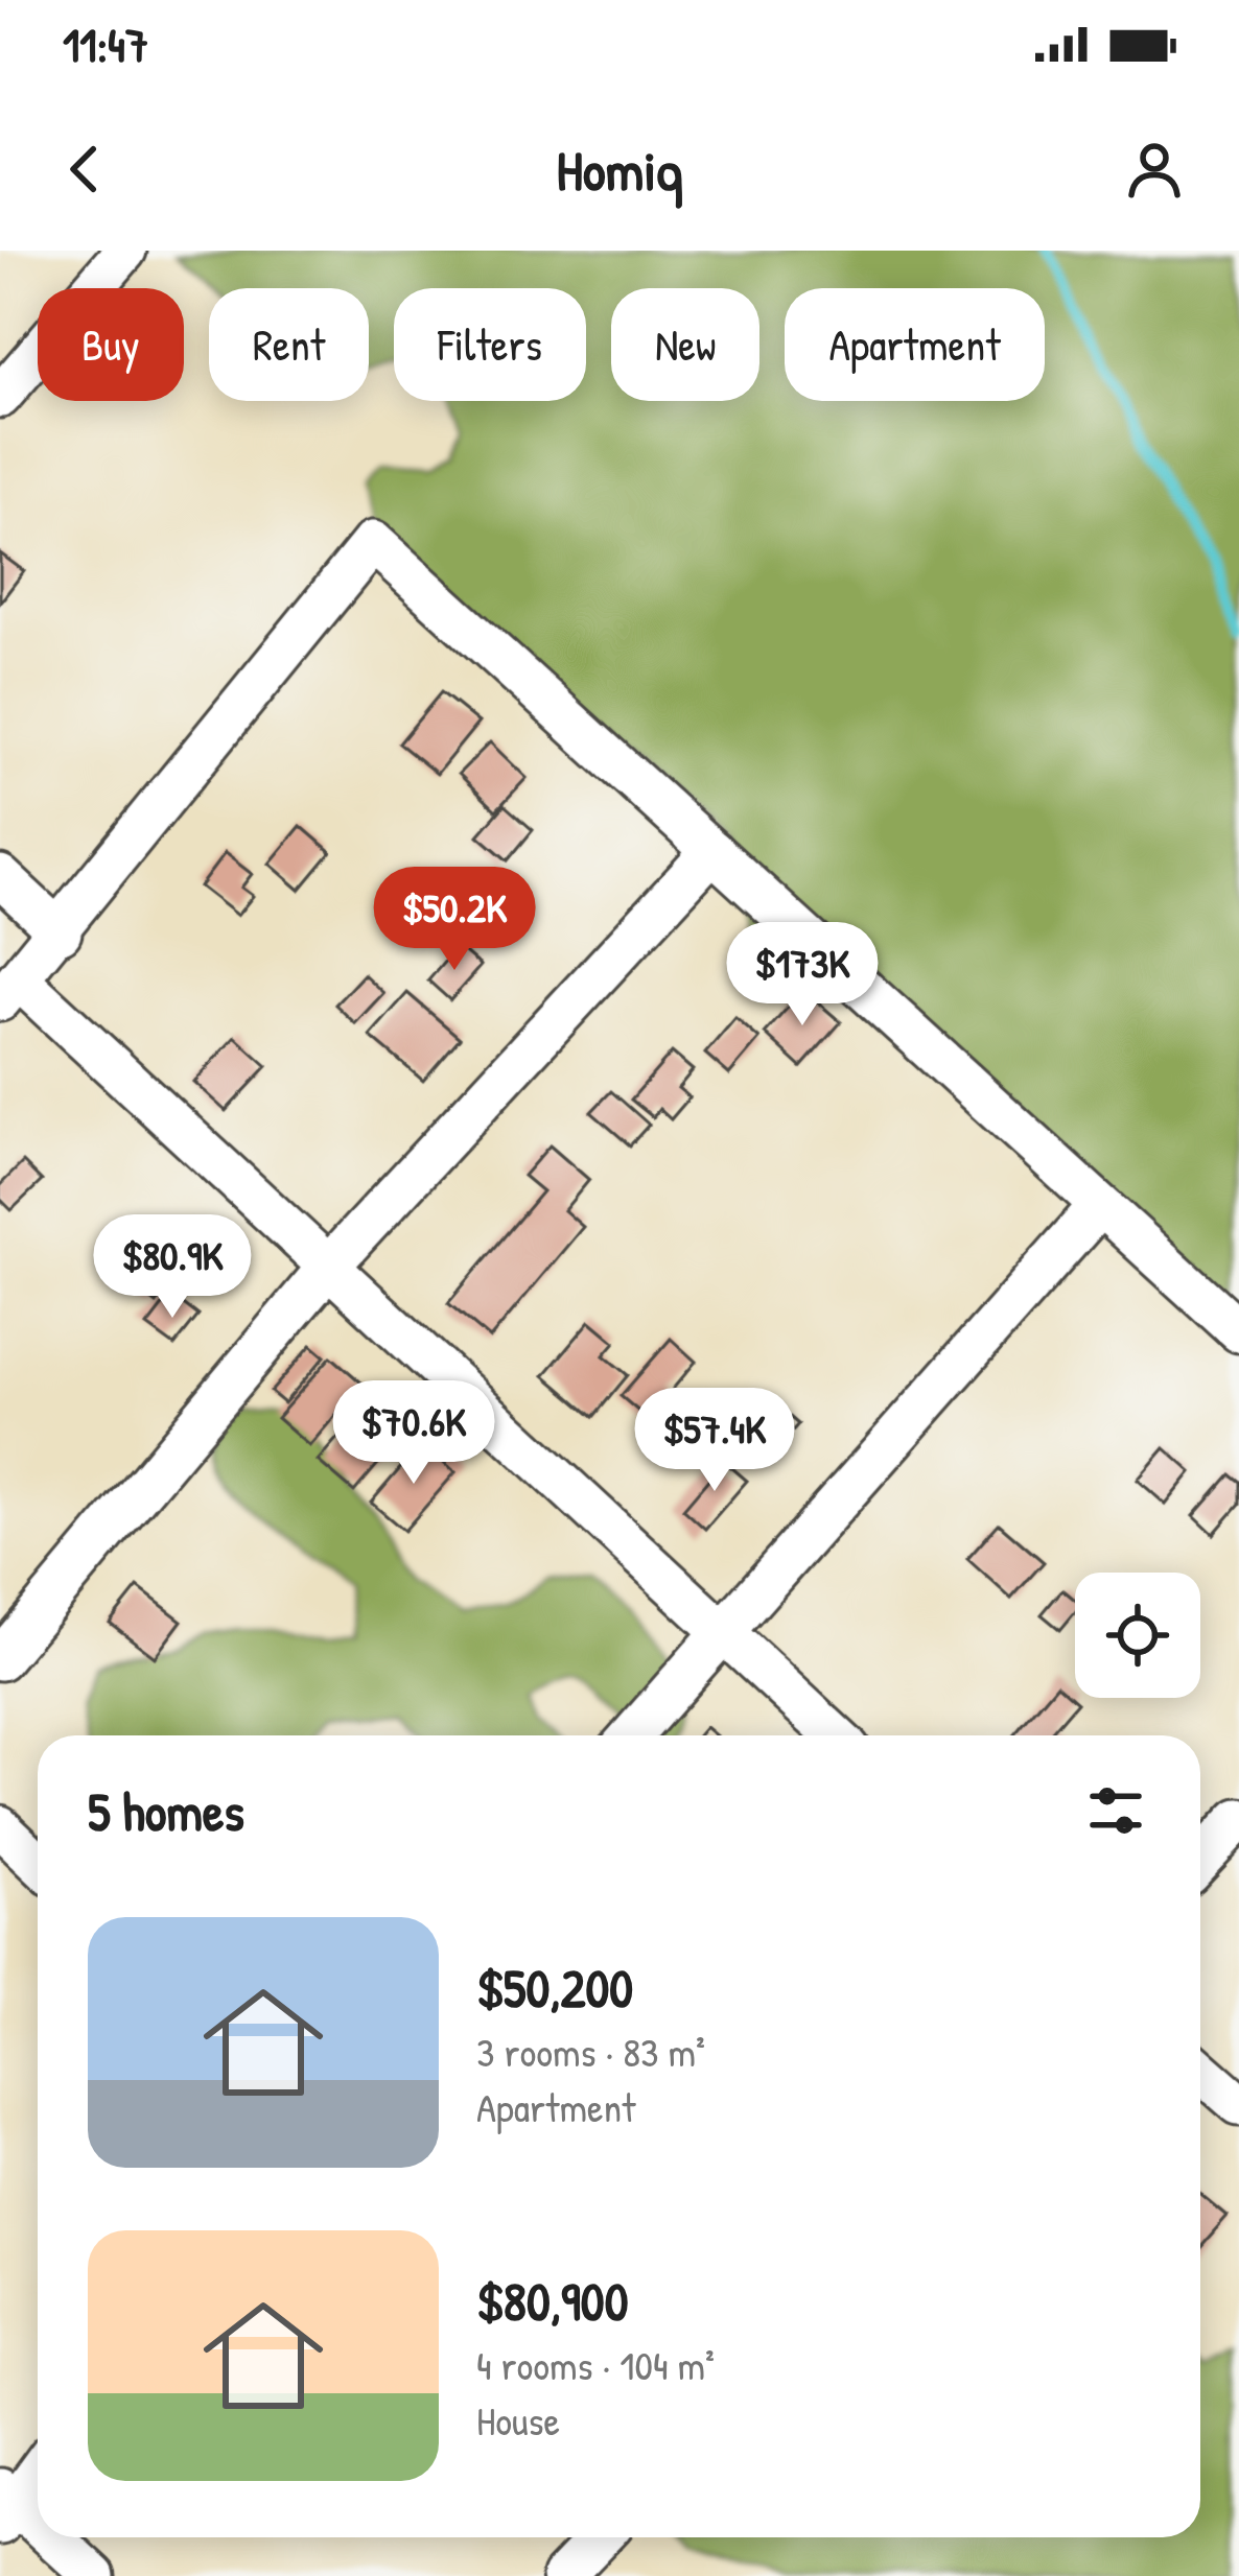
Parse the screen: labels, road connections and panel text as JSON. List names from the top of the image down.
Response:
{
  "page": {
    "status": "11:47",
    "header": "Homiq",
    "chip": [
      "Buy",
      "Rent",
      "Filters",
      "New",
      "Apartment"
    ],
    "price": [
      "$50.2K",
      "$173K",
      "$80.9K",
      "$70.6K",
      "$57.4K"
    ],
    "heading": "5 homes",
    "list": [
      {
        "name": "$50,200",
        "note": "3 rooms · 83 m² · Apartment"
      },
      {
        "name": "$80,900",
        "note": "4 rooms · 104 m² · House"
      }
    ]
  }
}
